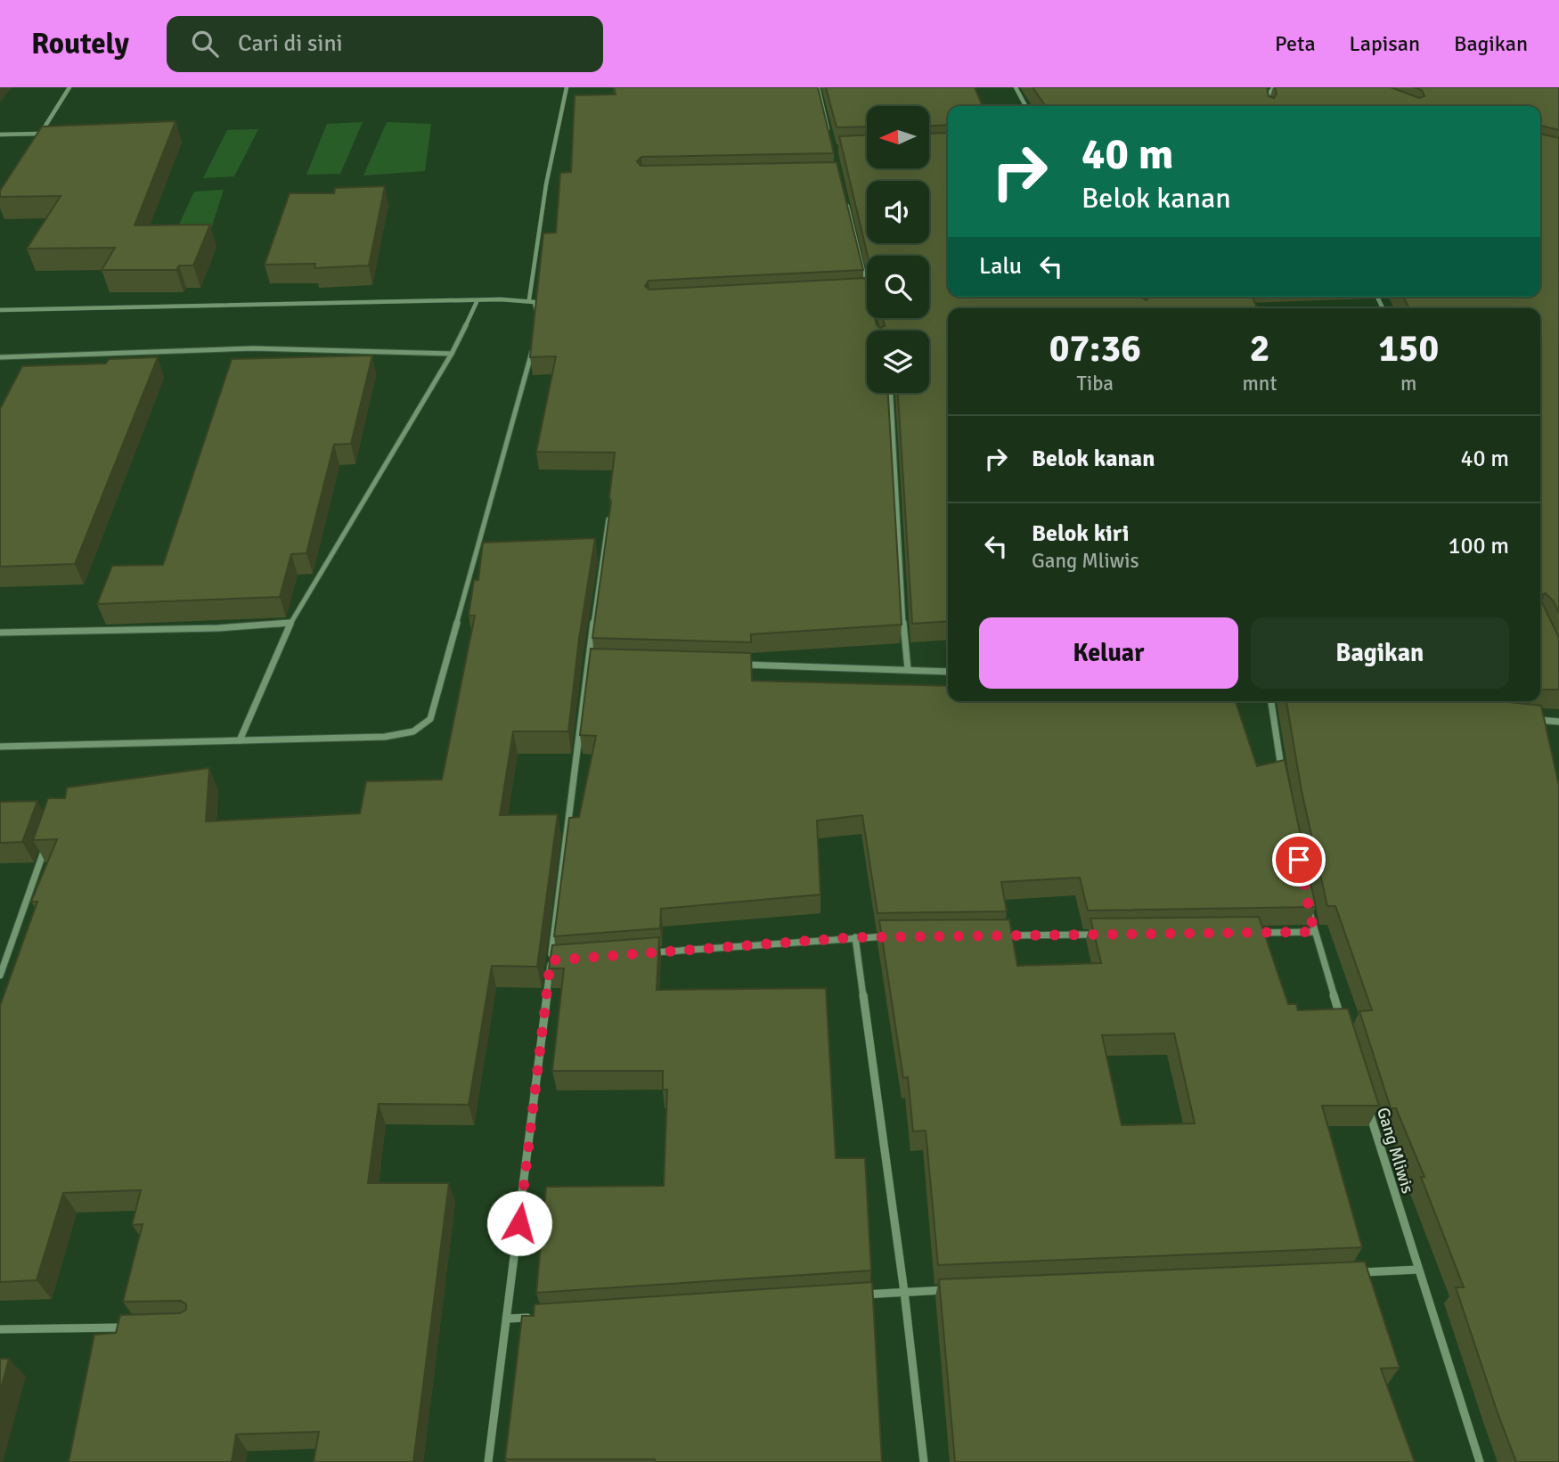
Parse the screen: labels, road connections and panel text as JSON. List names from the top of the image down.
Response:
{
  "streets": {
    "street": ["Gang Mliwis"]
  },
  "north": "left",
  "page": {
    "header": "Routely",
    "search": "Cari di sini",
    "nav": ["Peta", "Lapisan", "Bagikan"],
    "turn": ["40 m", "Belok kanan"],
    "then": "Lalu",
    "eta": [
      "07:36",
      "Tiba",
      "2",
      "mnt",
      "150",
      "m"
    ],
    "list": [
      {
        "name": "Belok kanan",
        "value": "40 m"
      },
      {
        "name": "Belok kiri",
        "note": "Gang Mliwis",
        "value": "100 m"
      }
    ],
    "buttons": ["Keluar", "Bagikan"]
  }
}
